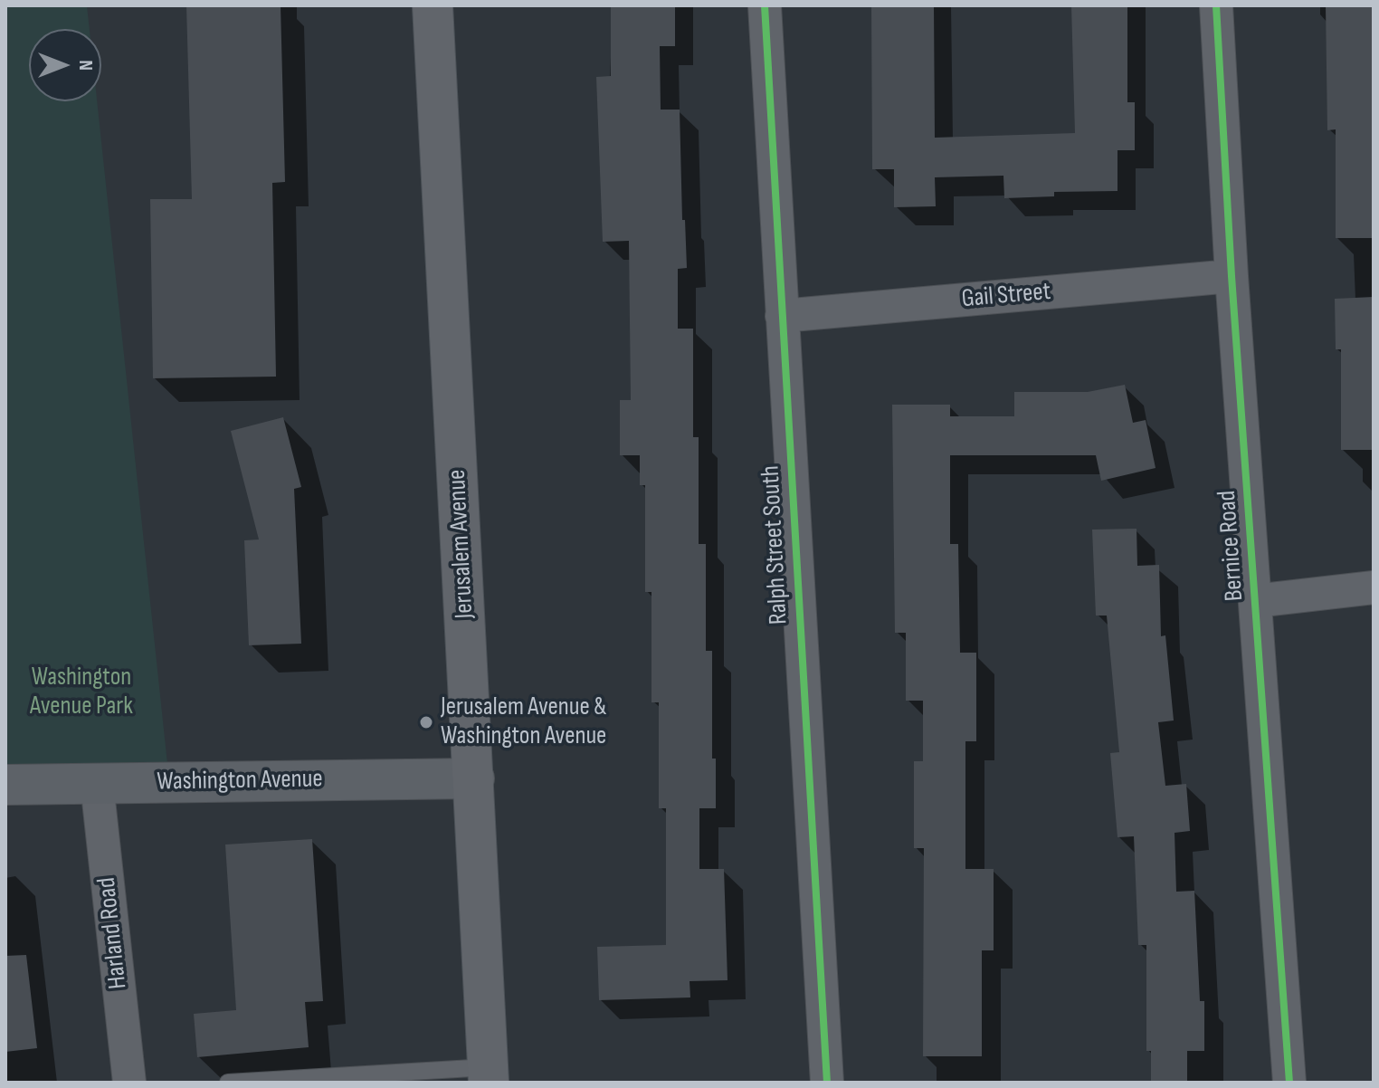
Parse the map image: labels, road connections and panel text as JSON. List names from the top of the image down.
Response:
{
  "streets": {
    "main road": ["Jerusalem Avenue"],
    "street": [
      "Gail Street",
      "Ralph Street South",
      "Bernice Road",
      "Washington Avenue",
      "Harland Road"
    ]
  },
  "crossings": [
    ["Gail Street", "Ralph Street South"],
    ["Gail Street", "Bernice Road"],
    ["Jerusalem Avenue", "Washington Avenue"],
    ["Washington Avenue", "Harland Road"]
  ],
  "parks": ["Washington Avenue Park"],
  "places": ["Jerusalem Avenue & Washington Avenue"],
  "north": "right"
}
